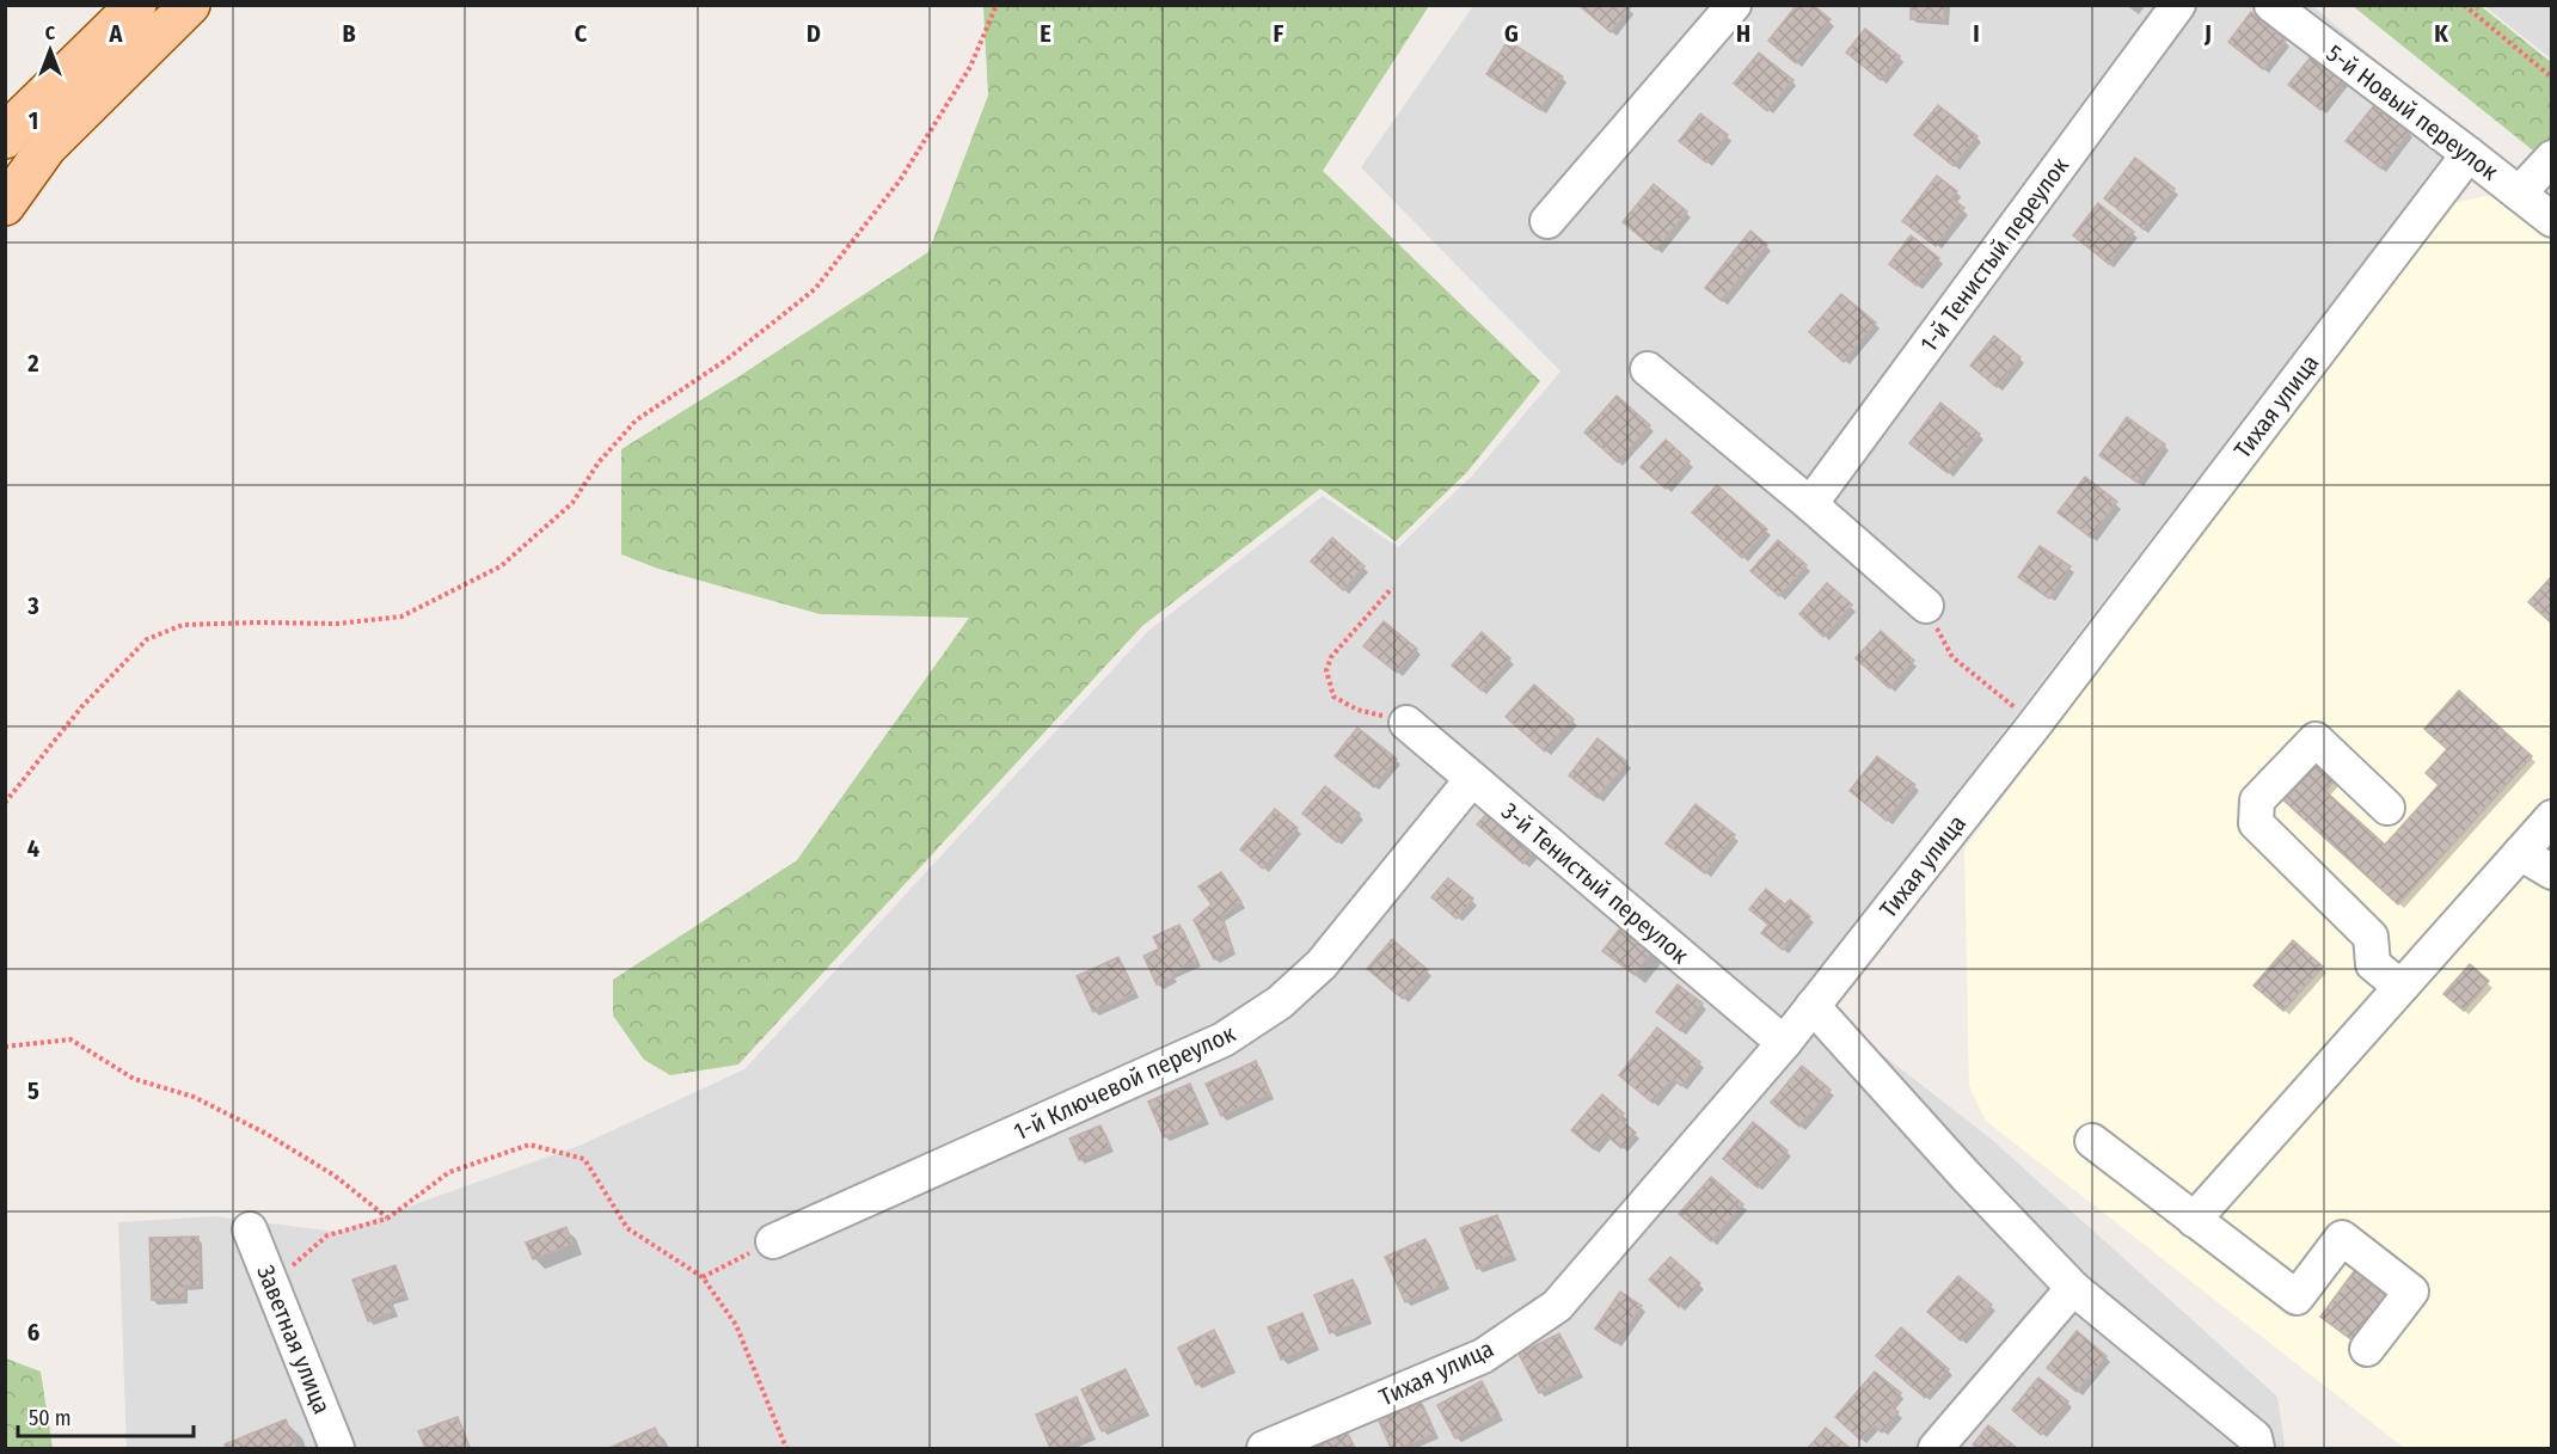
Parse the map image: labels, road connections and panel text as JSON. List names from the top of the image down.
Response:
{
  "streets": {
    "street": [
      "5-й Новый переулок",
      "1-й Тенистый переулок",
      "Тихая улица",
      "3-й Тенистый переулок",
      "1-й Ключевой переулок",
      "Заветная улица"
    ]
  },
  "crossings": [
    ["5-й Новый переулок", "Тихая улица"],
    ["Тихая улица", "3-й Тенистый переулок"],
    ["3-й Тенистый переулок", "1-й Ключевой переулок"]
  ],
  "scale_bar": "50 m",
  "north": "top",
  "grid": {
    "columns": [
      "A",
      "B",
      "C",
      "D",
      "E",
      "F",
      "G",
      "H",
      "I",
      "J",
      "K"
    ],
    "rows": [
      "1",
      "2",
      "3",
      "4",
      "5",
      "6"
    ]
  }
}
